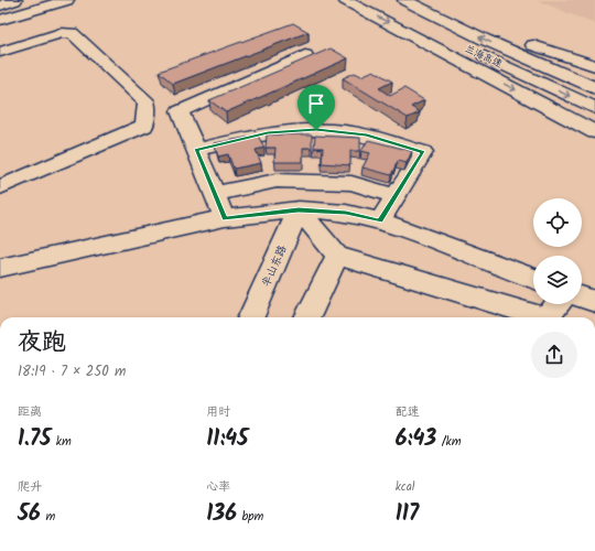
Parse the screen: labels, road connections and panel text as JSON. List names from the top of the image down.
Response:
{
  "streets": {
    "main road": ["兰海高速", "半山东路"]
  },
  "page": {
    "heading": ["夜跑", "18:19 · 7 × 250 m"],
    "stats": [
      ["距离", "1.75 km"],
      ["用时", "11:45"],
      ["配速", "6:43 /km"],
      ["爬升", "56 m"],
      ["心率", "136 bpm"],
      ["kcal", "117"]
    ]
  }
}
